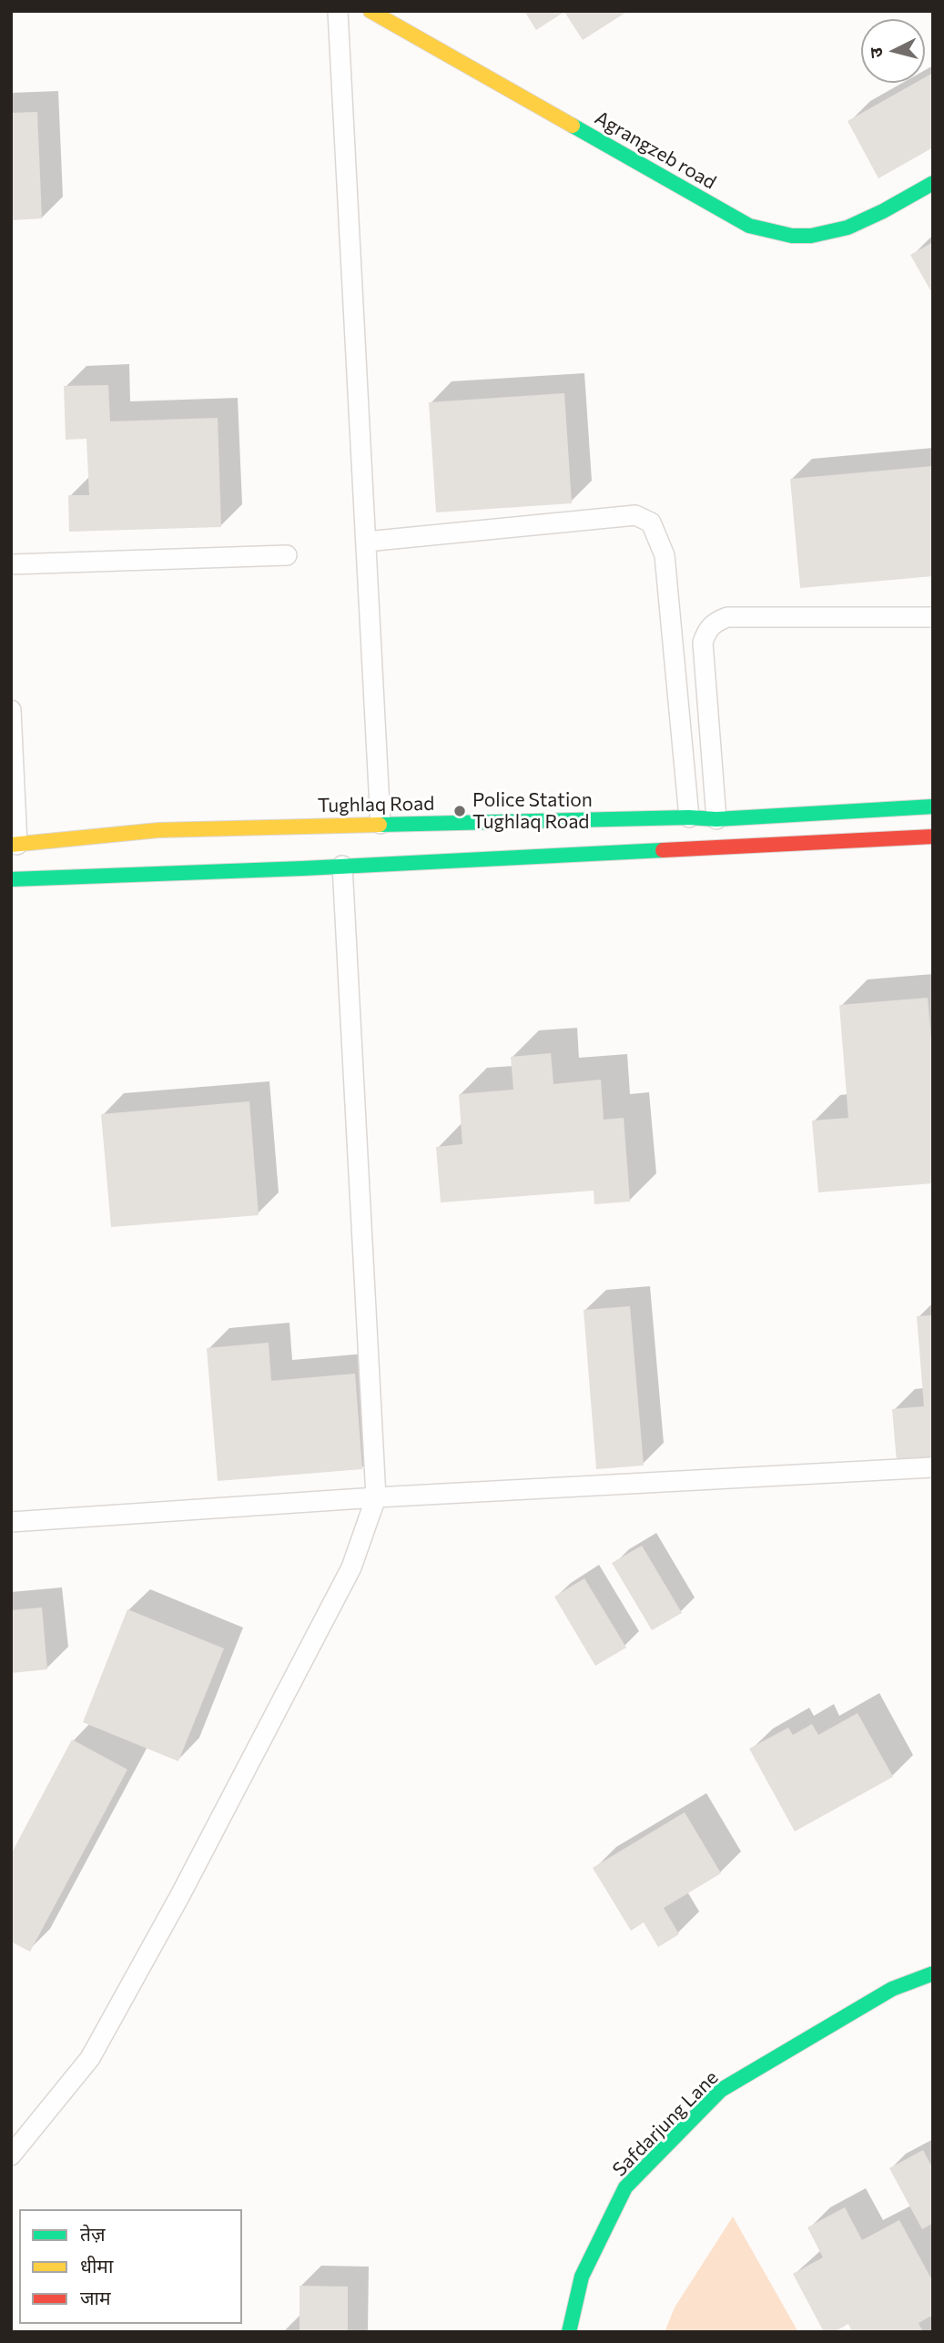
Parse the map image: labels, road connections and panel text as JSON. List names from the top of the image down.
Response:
{
  "streets": {
    "main road": ["Agrangzeb road", "Tughlaq Road", "Safdarjung Lane"]
  },
  "places": ["Police Station Tughlaq Road"],
  "legend": ["तेज़", "धीमा", "जाम"],
  "north": "left"
}
